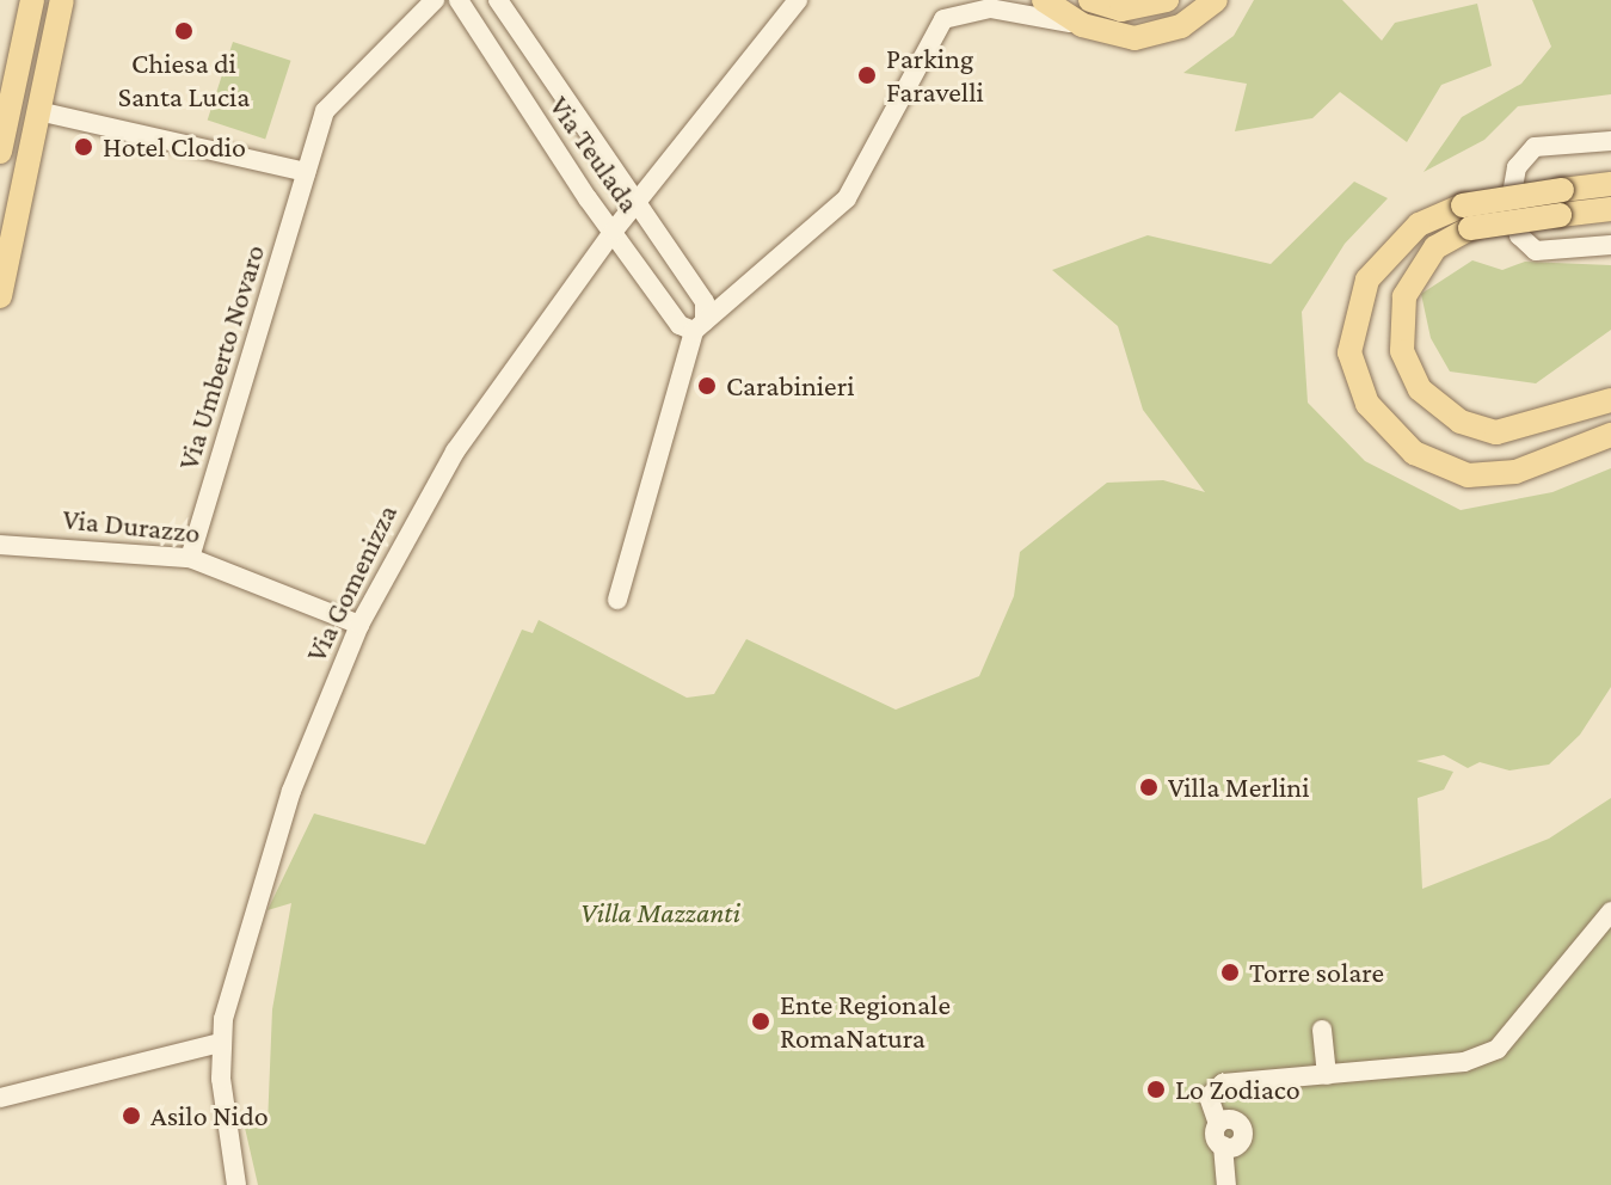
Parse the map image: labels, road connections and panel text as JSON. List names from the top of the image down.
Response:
{
  "streets": {
    "street": [
      "Via Teulada",
      "Via Umberto Novaro",
      "Via Durazzo",
      "Via Gomenizza"
    ]
  },
  "crossings": [
    ["Via Teulada", "Via Gomenizza"],
    ["Via Umberto Novaro", "Via Durazzo"],
    ["Via Durazzo", "Via Gomenizza"]
  ],
  "parks": ["Villa Mazzanti"],
  "places": [
    "Chiesa di Santa Lucia",
    "Parking Faravelli",
    "Hotel Clodio",
    "Carabinieri",
    "Villa Merlini",
    "Torre solare",
    "Ente Regionale RomaNatura",
    "Lo Zodiaco",
    "Asilo Nido"
  ]
}
